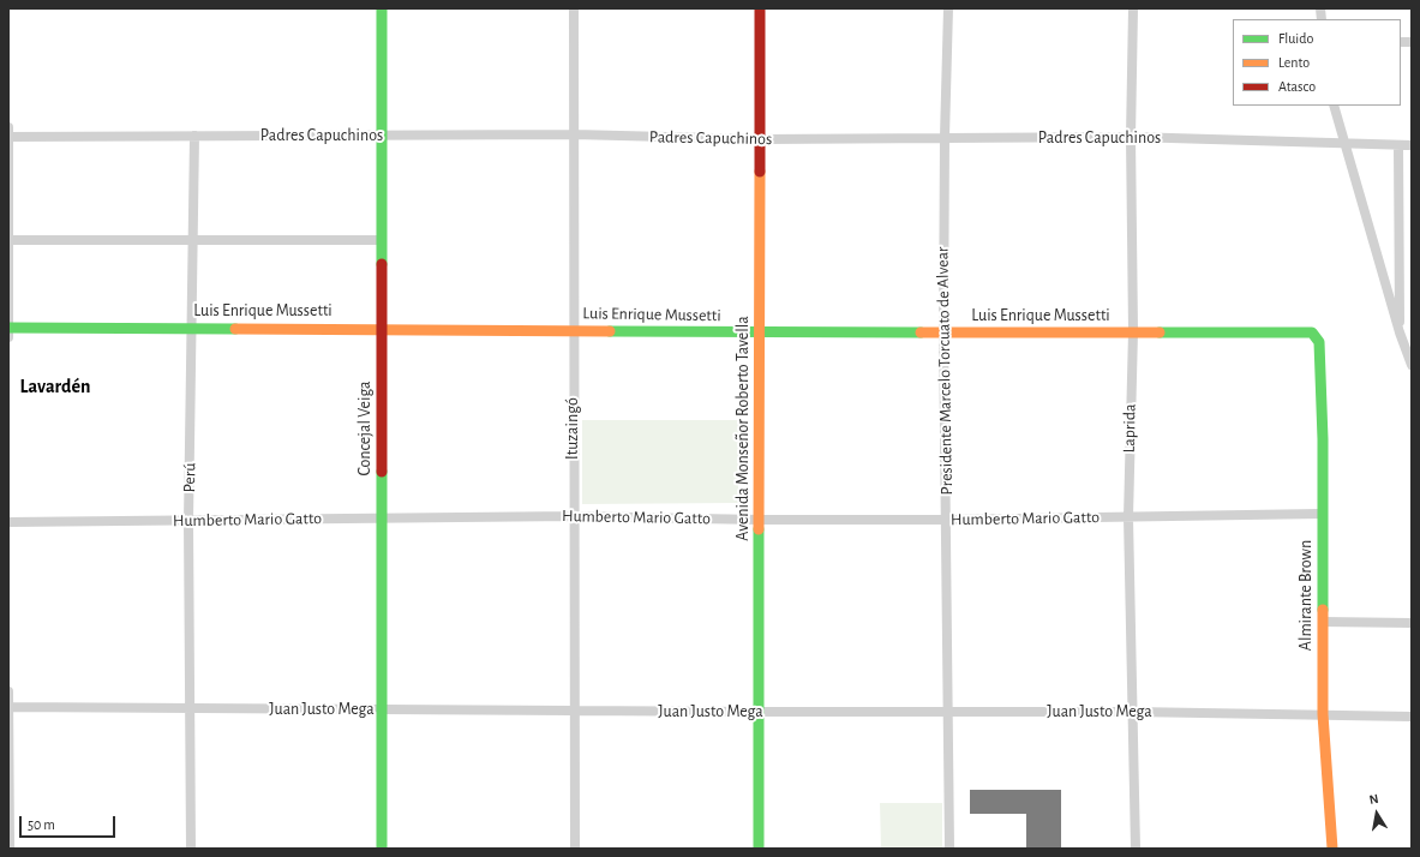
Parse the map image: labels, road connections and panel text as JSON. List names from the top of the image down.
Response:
{
  "streets": {
    "street": [
      "Padres Capuchinos",
      "Luis Enrique Mussetti",
      "Presidente Marcelo Torcuato de Alvear",
      "Concejal Veiga",
      "Ituzaingó",
      "Avenida Monseñor Roberto Tavella",
      "Laprida",
      "Perú",
      "Humberto Mario Gatto",
      "Almirante Brown",
      "Juan Justo Mega"
    ]
  },
  "crossings": [
    ["Padres Capuchinos", "Presidente Marcelo Torcuato de Alvear"],
    ["Padres Capuchinos", "Concejal Veiga"],
    ["Padres Capuchinos", "Ituzaingó"],
    ["Padres Capuchinos", "Avenida Monseñor Roberto Tavella"],
    ["Padres Capuchinos", "Laprida"],
    ["Padres Capuchinos", "Perú"],
    ["Luis Enrique Mussetti", "Presidente Marcelo Torcuato de Alvear"],
    ["Luis Enrique Mussetti", "Concejal Veiga"],
    ["Luis Enrique Mussetti", "Ituzaingó"],
    ["Luis Enrique Mussetti", "Avenida Monseñor Roberto Tavella"],
    ["Luis Enrique Mussetti", "Laprida"],
    ["Luis Enrique Mussetti", "Perú"],
    ["Luis Enrique Mussetti", "Almirante Brown"],
    ["Presidente Marcelo Torcuato de Alvear", "Humberto Mario Gatto"],
    ["Presidente Marcelo Torcuato de Alvear", "Juan Justo Mega"],
    ["Concejal Veiga", "Humberto Mario Gatto"],
    ["Concejal Veiga", "Juan Justo Mega"],
    ["Ituzaingó", "Humberto Mario Gatto"],
    ["Ituzaingó", "Juan Justo Mega"],
    ["Avenida Monseñor Roberto Tavella", "Humberto Mario Gatto"],
    ["Avenida Monseñor Roberto Tavella", "Juan Justo Mega"],
    ["Laprida", "Humberto Mario Gatto"],
    ["Laprida", "Juan Justo Mega"],
    ["Perú", "Humberto Mario Gatto"],
    ["Perú", "Juan Justo Mega"],
    ["Humberto Mario Gatto", "Almirante Brown"],
    ["Almirante Brown", "Juan Justo Mega"]
  ],
  "districts": ["Lavardén"],
  "legend": ["Fluido", "Lento", "Atasco"],
  "scale_bar": "50 m",
  "north": "top"
}
